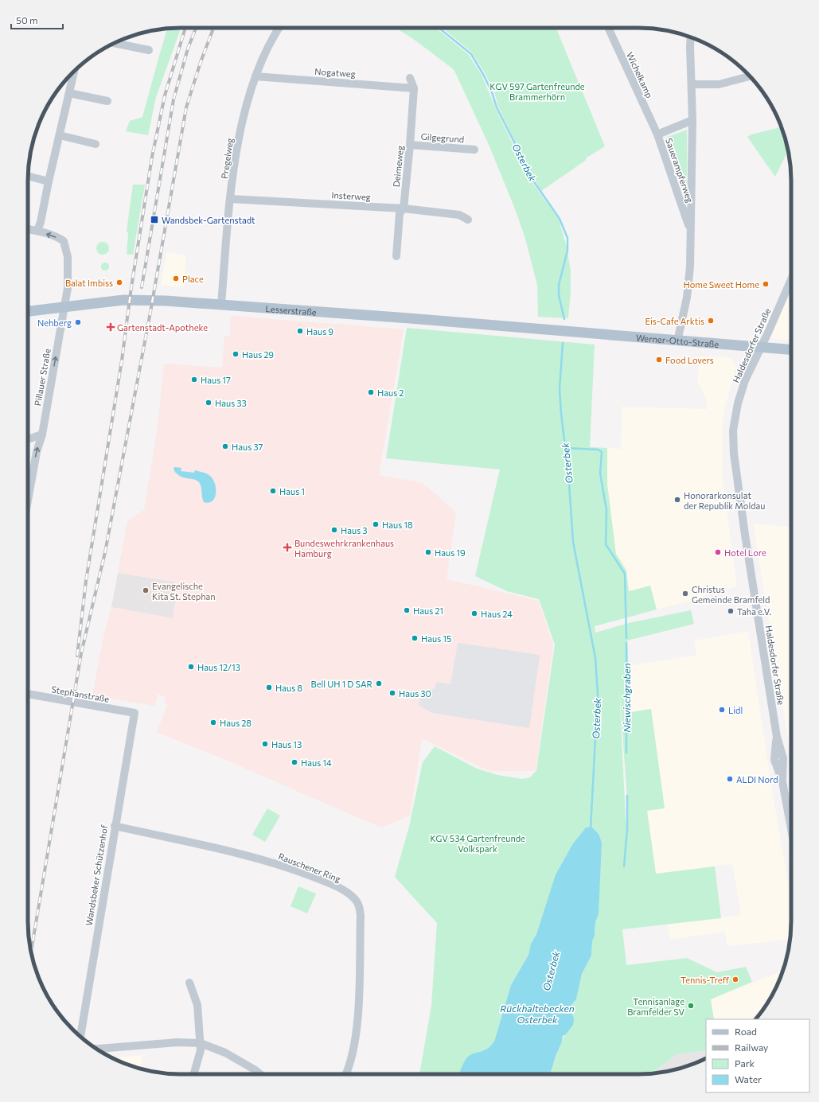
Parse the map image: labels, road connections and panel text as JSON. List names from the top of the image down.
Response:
{
  "streets": {
    "main road": ["Lesserstraße", "Werner-Otto-Straße"],
    "street": [
      "Nogatweg",
      "Wichelkamp",
      "Gilgegrund",
      "Pregelweg",
      "Deimeweg",
      "Sauerampferweg",
      "Insterweg",
      "Haldesdorfer Straße",
      "Pillauer Straße",
      "Stephanstraße",
      "Rauschener Ring",
      "Wandsbeker Schützenhof"
    ]
  },
  "crossings": [
    ["Nogatweg", "Pregelweg"],
    ["Nogatweg", "Deimeweg"],
    ["Wichelkamp", "Sauerampferweg"],
    ["Gilgegrund", "Deimeweg"],
    ["Pregelweg", "Insterweg"],
    ["Pregelweg", "Lesserstraße"],
    ["Deimeweg", "Insterweg"],
    ["Sauerampferweg", "Werner-Otto-Straße"],
    ["Lesserstraße", "Werner-Otto-Straße"],
    ["Lesserstraße", "Pillauer Straße"],
    ["Werner-Otto-Straße", "Haldesdorfer Straße"],
    ["Stephanstraße", "Wandsbeker Schützenhof"],
    ["Rauschener Ring", "Wandsbeker Schützenhof"]
  ],
  "one_way": ["Pillauer Straße"],
  "water": ["Osterbek", "Niewischgraben", "Rückhaltebecken Osterbek"],
  "parks": ["KGV 597 Gartenfreunde Brammerhörn", "KGV 534 Gartenfreunde Volkspark"],
  "places": {
    "transit": ["Wandsbek-Gartenstadt"],
    "other": [
      "Place",
      "Balat Imbiss",
      "Home Sweet Home",
      "Eis-Cafe Arktis",
      "Nehberg",
      "Haus 9",
      "Haus 29",
      "Food Lovers",
      "Haus 17",
      "Haus 2",
      "Haus 33",
      "Haus 37",
      "Haus 1",
      "Honorarkonsulat der Republik Moldau",
      "Haus 18",
      "Haus 3",
      "Haus 19",
      "Hotel Lore",
      "Evangelische Kita St. Stephan",
      "Christus Gemeinde Bramfeld",
      "Haus 21",
      "Taha e.V.",
      "Haus 24",
      "Haus 15",
      "Haus 12/13",
      "Bell UH 1 D SAR",
      "Haus 8",
      "Haus 30",
      "Lidl",
      "Haus 28",
      "Haus 13",
      "Haus 14",
      "ALDI Nord",
      "Tennis-Treff",
      "Tennisanlage Bramfelder SV"
    ],
    "health": ["Gartenstadt-Apotheke", "Bundeswehrkrankenhaus Hamburg"]
  },
  "legend": [
    "Road",
    "Railway",
    "Park",
    "Water"
  ],
  "scale_bar": "50 m"
}
